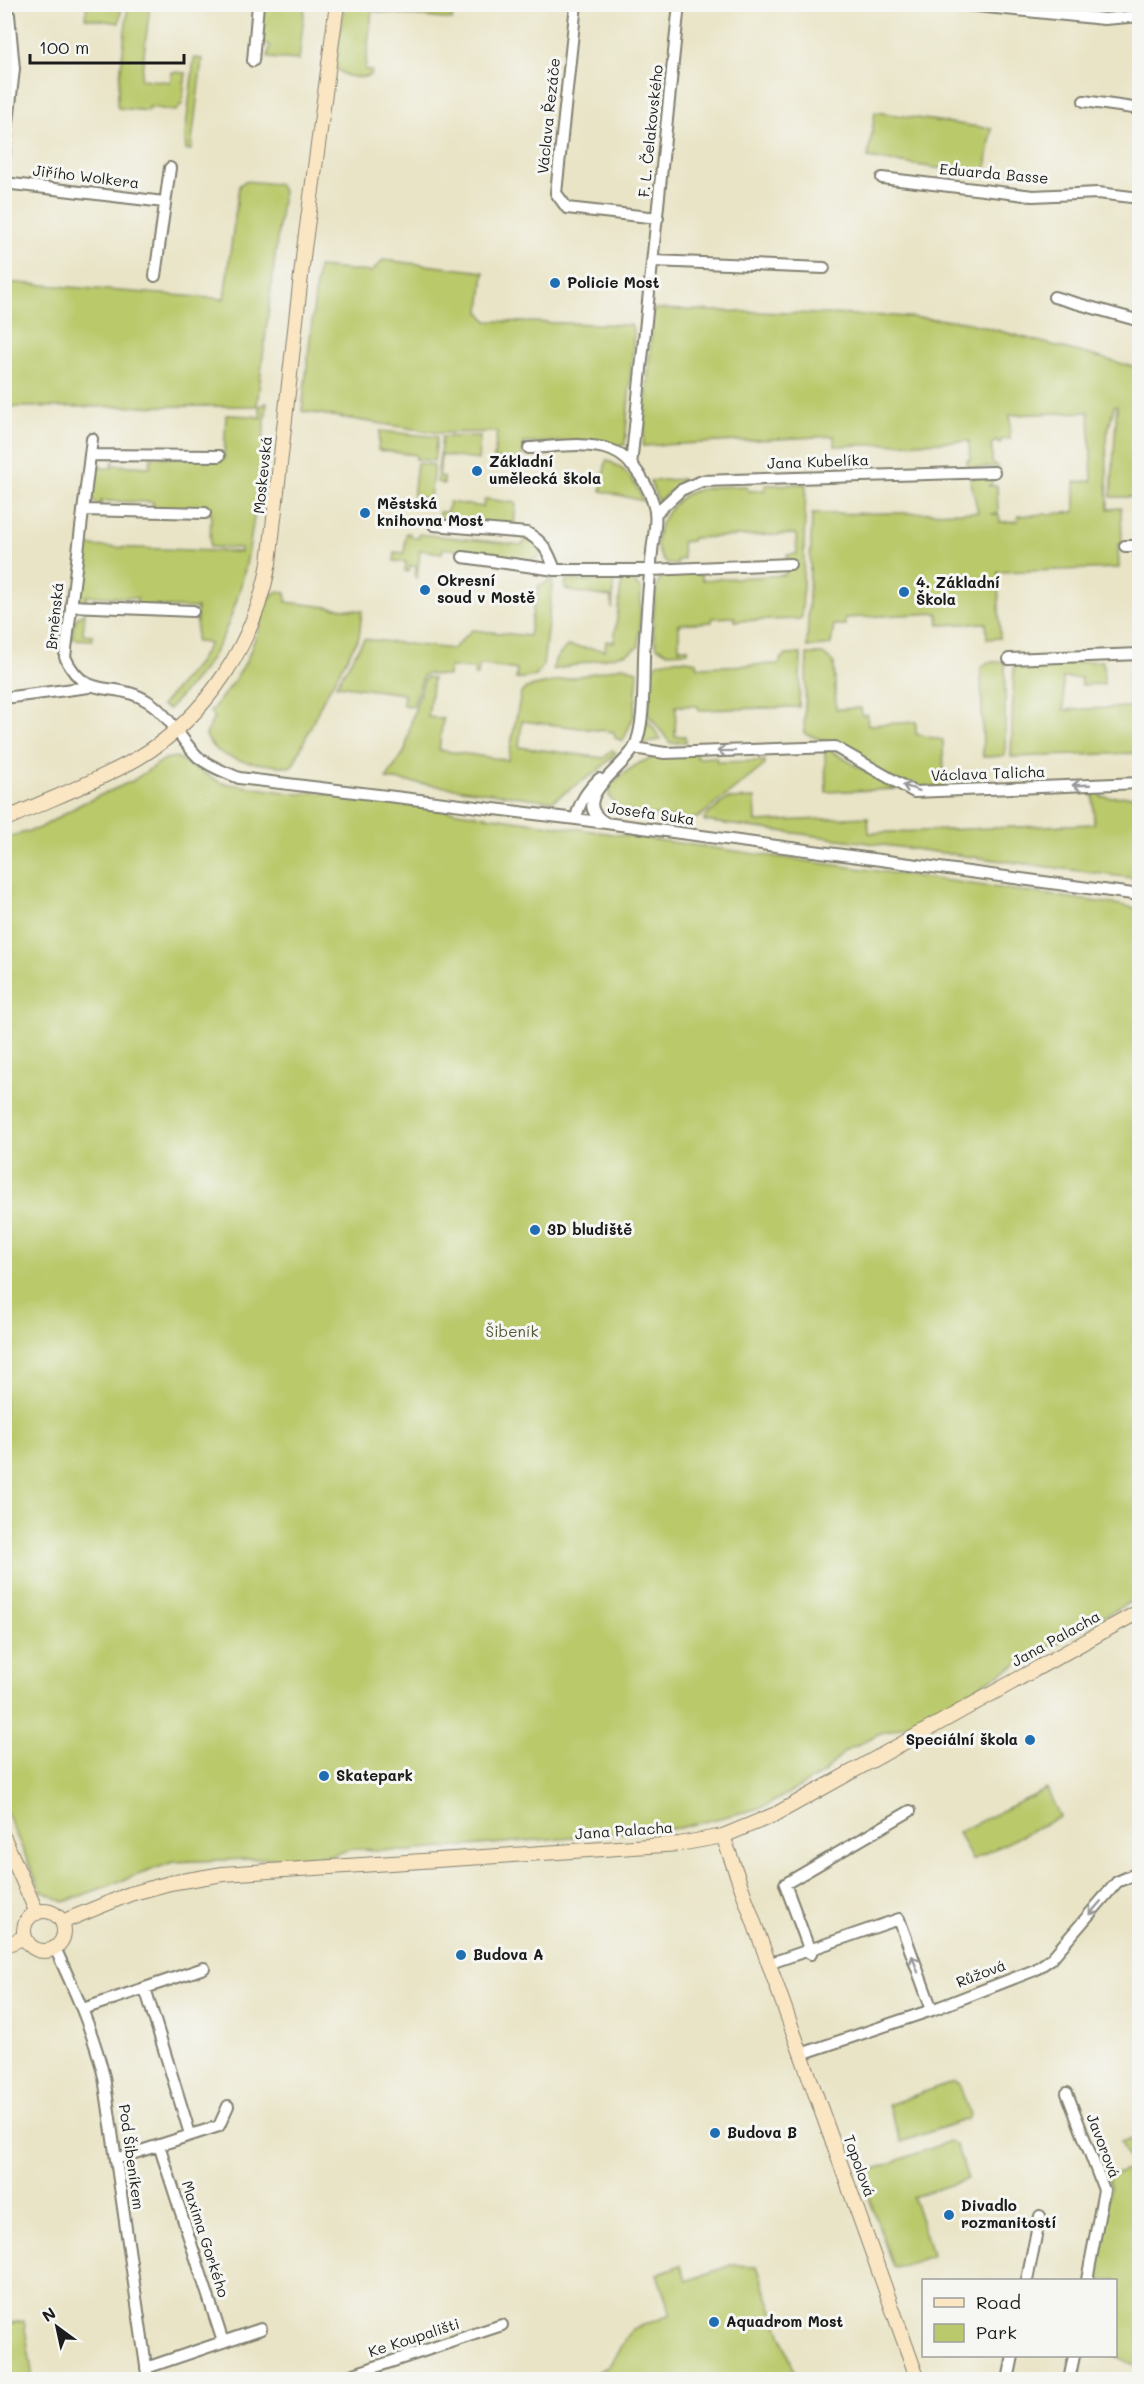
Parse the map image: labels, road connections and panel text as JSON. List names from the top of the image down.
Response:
{
  "streets": {
    "street": [
      "Václava Řezáče",
      "F. L. Čelakovského",
      "Eduarda Basse",
      "Jiřího Wolkera",
      "Jana Kubelíka",
      "Moskevská",
      "Brněnská",
      "Václava Talicha",
      "Josefa Suka",
      "Jana Palacha",
      "Růžová",
      "Javorová",
      "Pod Šibeníkem",
      "Topolová",
      "Maxima Gorkého",
      "Ke Koupališti"
    ]
  },
  "crossings": [
    ["Václava Řezáče", "F. L. Čelakovského"],
    ["Moskevská", "Josefa Suka"],
    ["Jana Palacha", "Pod Šibeníkem"],
    ["Jana Palacha", "Topolová"],
    ["Růžová", "Topolová"]
  ],
  "one_way": ["Václava Talicha", "Růžová"],
  "parks": ["Šibeník"],
  "places": [
    "Policie Most",
    "Základní umělecká škola",
    "Městská knihovna Most",
    "Okresní soud v Mostě",
    "4. Základní Škola",
    "3D bludiště",
    "Speciální škola",
    "Skatepark",
    "Budova A",
    "Budova B",
    "Divadlo rozmanitostí",
    "Aquadrom Most"
  ],
  "legend": ["Road", "Park"],
  "scale_bar": "100 m",
  "north": "top left"
}
